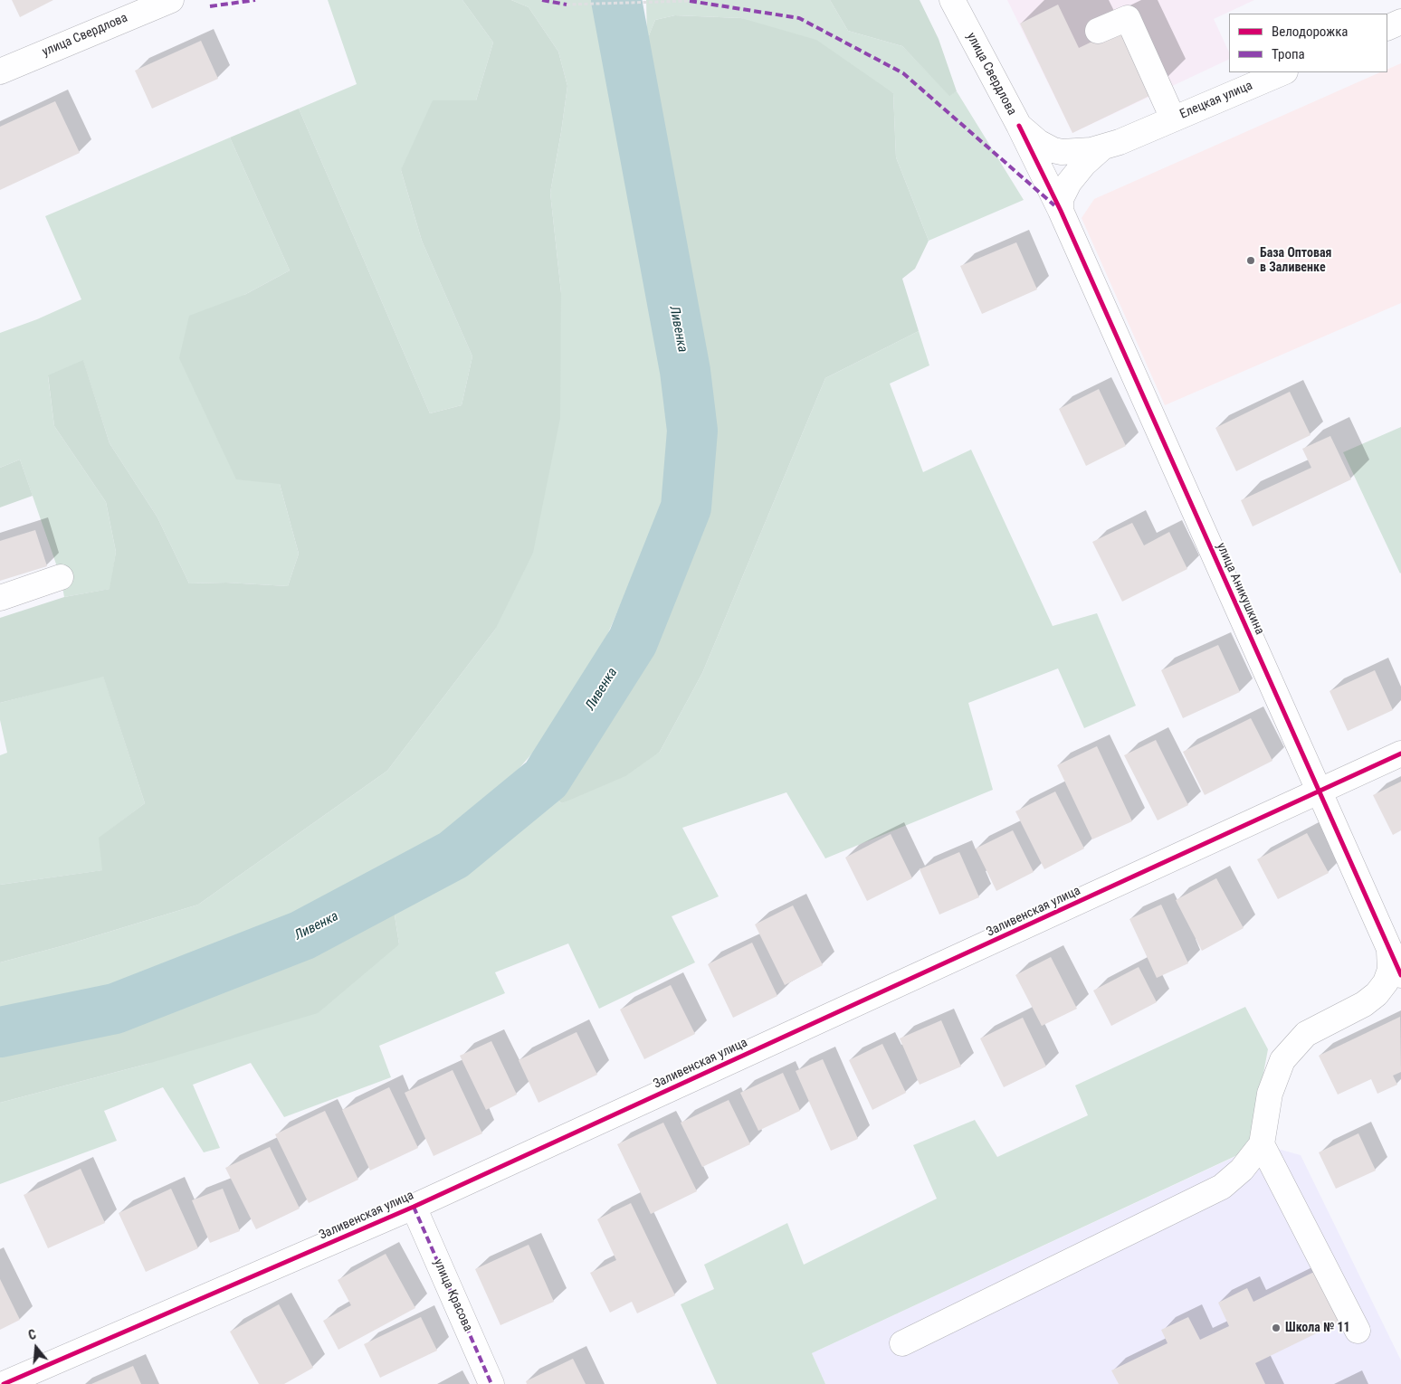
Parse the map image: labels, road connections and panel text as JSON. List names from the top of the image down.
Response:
{
  "streets": {
    "street": [
      "улица Свердлова",
      "Елецкая улица",
      "улица Аникушкина",
      "Заливенская улица",
      "улица Красова"
    ]
  },
  "crossings": [
    ["улица Свердлова", "Елецкая улица"],
    ["улица Свердлова", "улица Аникушкина"],
    ["улица Аникушкина", "Заливенская улица"],
    ["Заливенская улица", "улица Красова"]
  ],
  "water": ["Ливенка"],
  "places": ["База Оптовая в Заливенке", "Школа № 11"],
  "legend": ["Велодорожка", "Тропа"],
  "north": "top"
}
